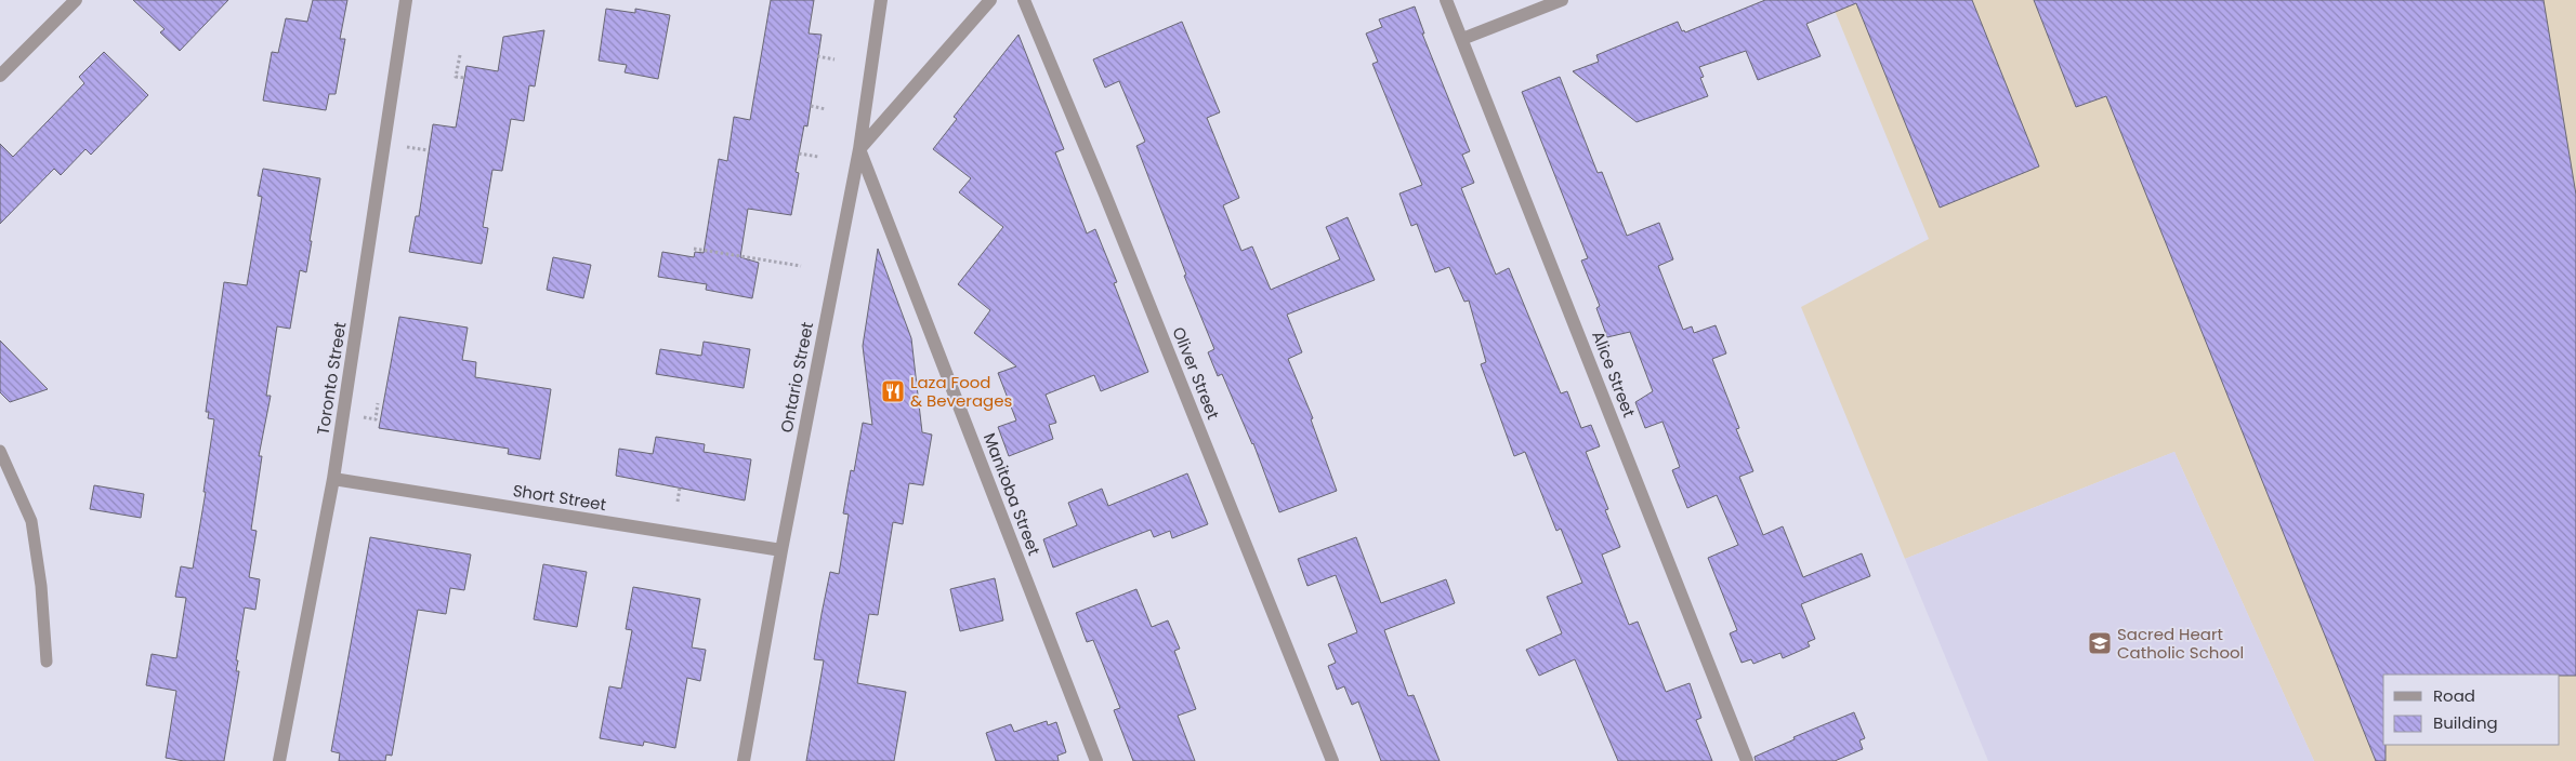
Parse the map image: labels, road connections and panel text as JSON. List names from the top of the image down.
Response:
{
  "streets": {
    "street": [
      "Oliver Street",
      "Alice Street",
      "Ontario Street",
      "Toronto Street",
      "Manitoba Street",
      "Short Street"
    ]
  },
  "crossings": [
    ["Ontario Street", "Manitoba Street"],
    ["Ontario Street", "Short Street"],
    ["Toronto Street", "Short Street"]
  ],
  "places": {
    "restaurant": ["Laza Food & Beverages"],
    "school or university": ["Sacred Heart Catholic School"]
  },
  "legend": ["Road", "Building"]
}
